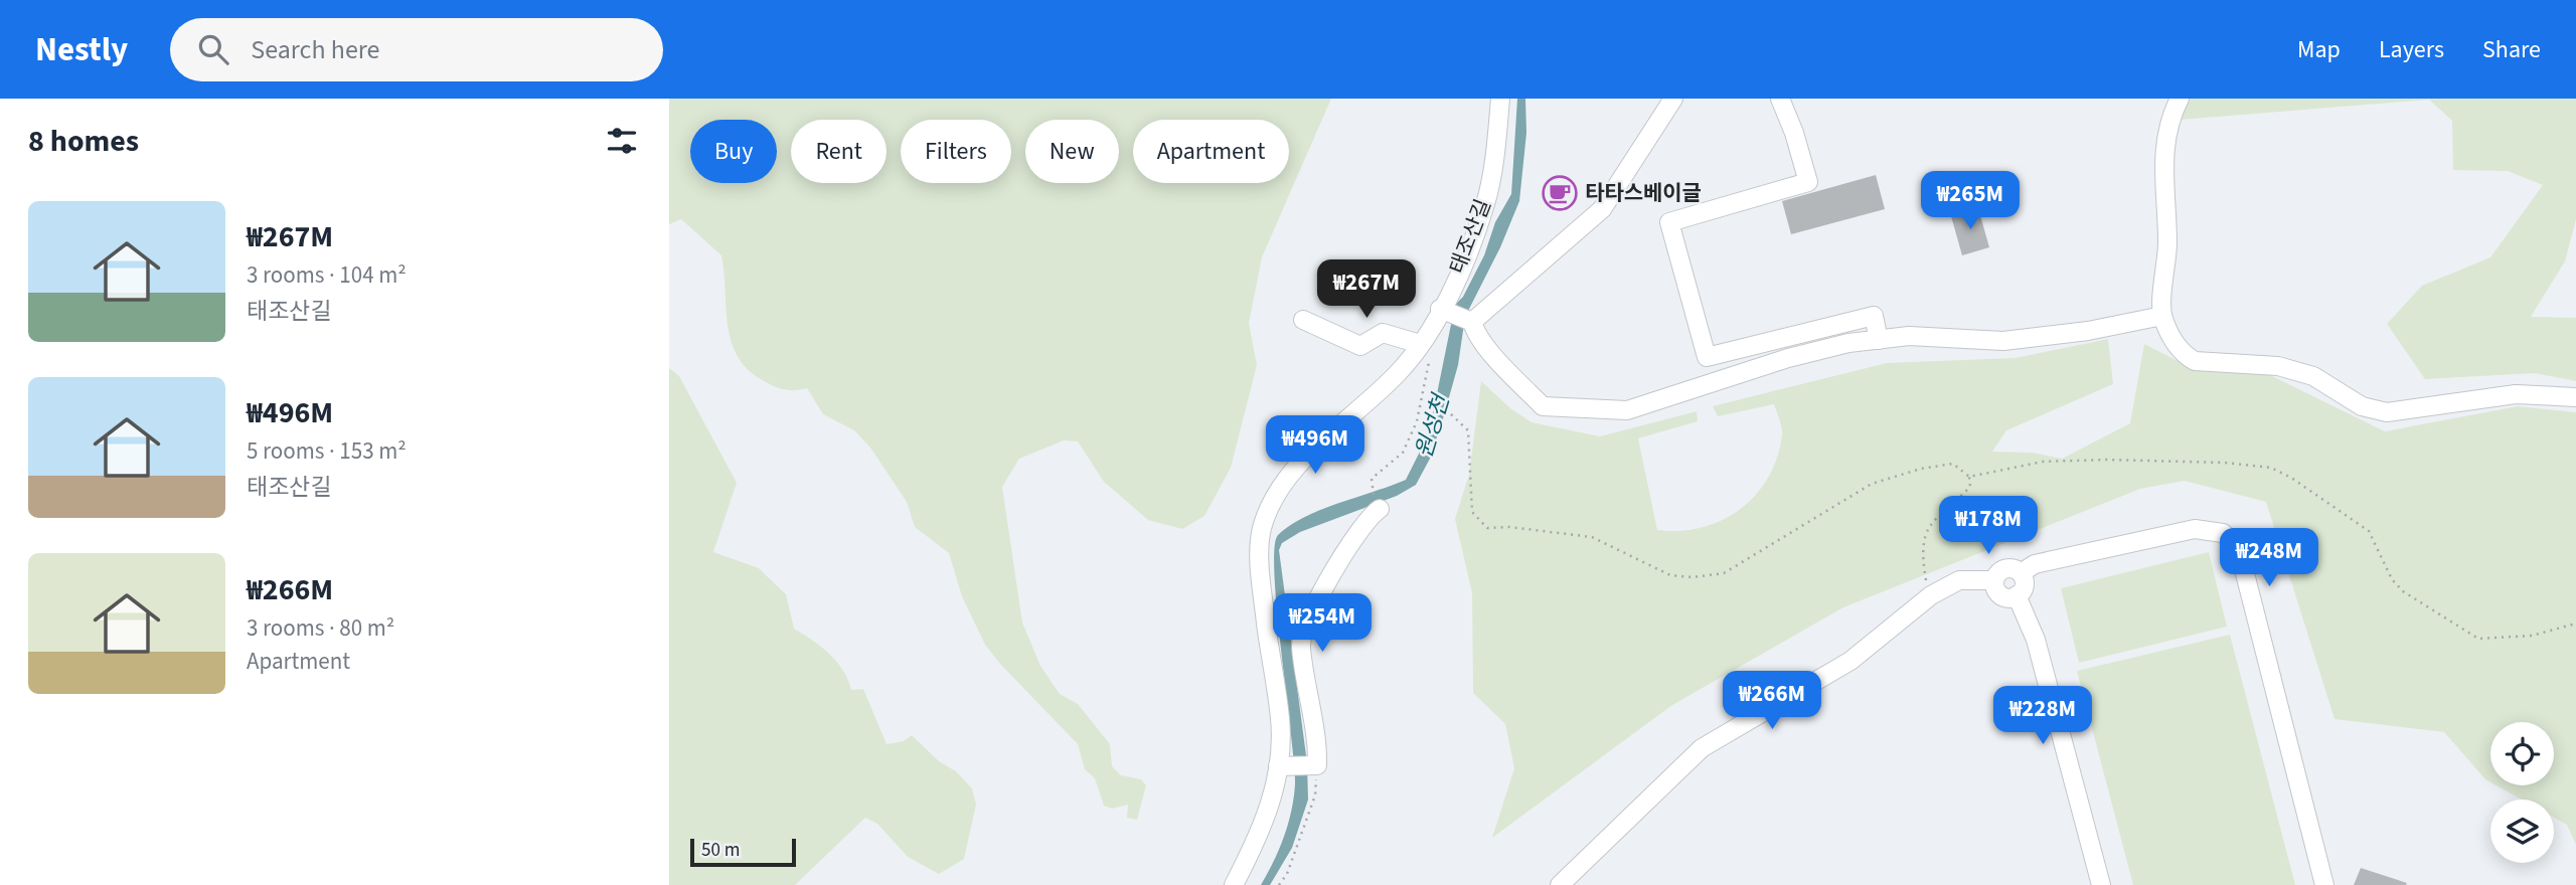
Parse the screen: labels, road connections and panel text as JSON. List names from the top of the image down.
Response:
{
  "streets": {
    "street": ["태조산길"]
  },
  "water": ["원성천"],
  "places": {
    "cafe": ["타타스베이글"]
  },
  "scale_bar": "50 m",
  "page": {
    "header": "Nestly",
    "search": "Search here",
    "nav": ["Map", "Layers", "Share"],
    "heading": "8 homes",
    "chip": [
      "Buy",
      "Rent",
      "Filters",
      "New",
      "Apartment"
    ],
    "price": [
      "₩265M",
      "₩267M",
      "₩496M",
      "₩178M",
      "₩248M",
      "₩254M",
      "₩266M",
      "₩228M"
    ],
    "list": [
      {
        "name": "₩267M",
        "note": "3 rooms · 104 m² · 태조산길"
      },
      {
        "name": "₩496M",
        "note": "5 rooms · 153 m² · 태조산길"
      },
      {
        "name": "₩266M",
        "note": "3 rooms · 80 m² · Apartment"
      }
    ],
    "scale": "50 m"
  }
}
